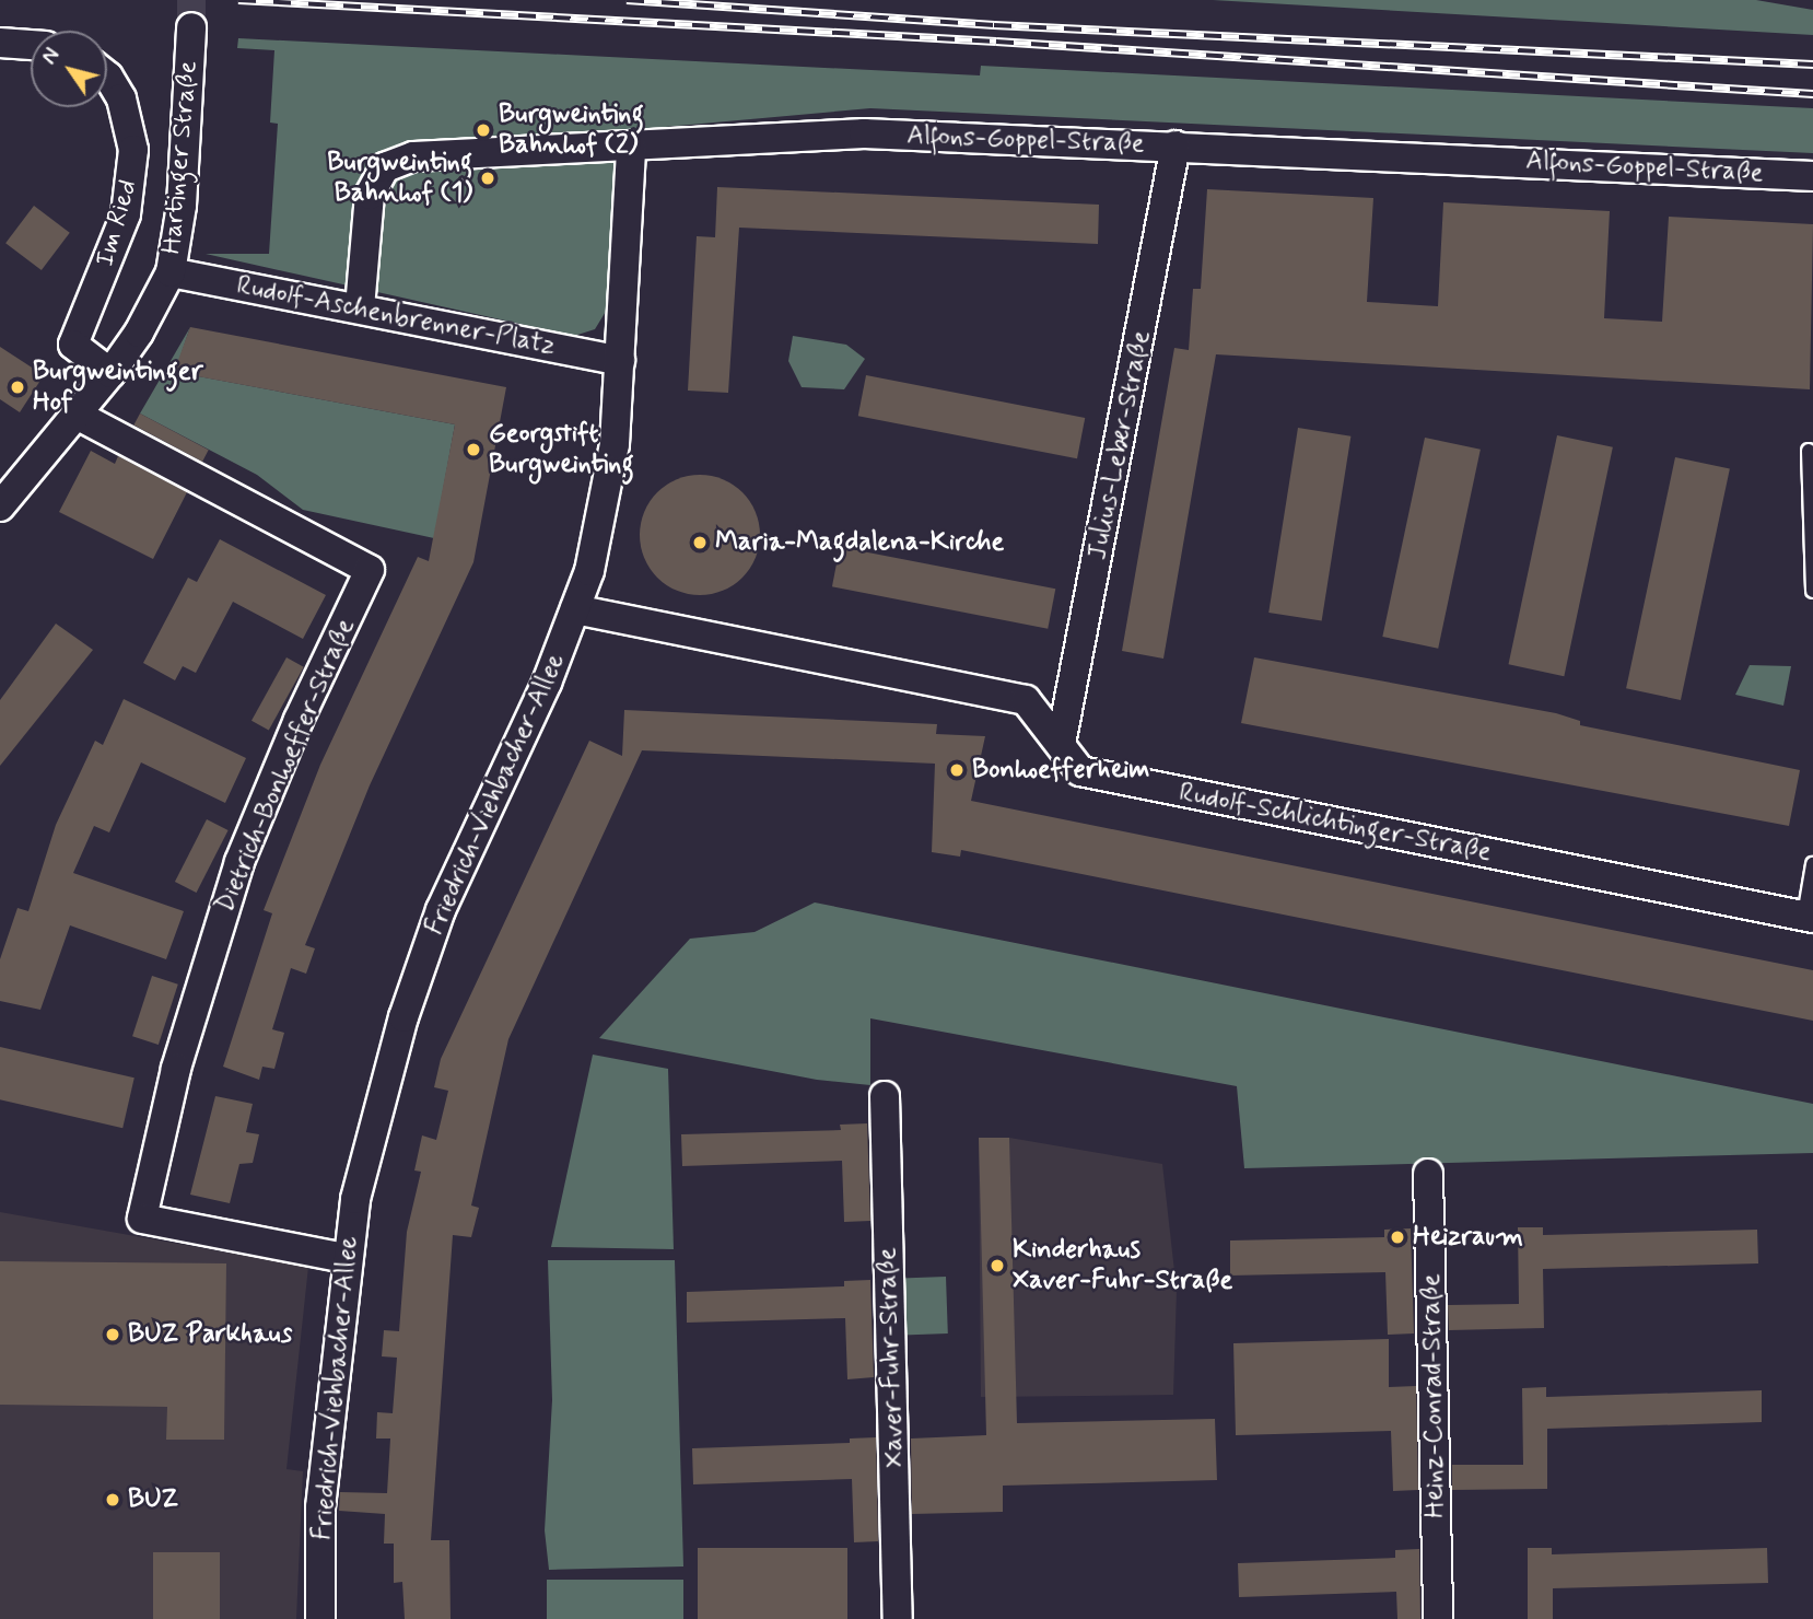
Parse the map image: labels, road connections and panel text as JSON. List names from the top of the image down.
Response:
{
  "streets": {
    "street": [
      "Alfons-Goppel-Straße",
      "Hartinger Straße",
      "Im Ried",
      "Rudolf-Aschenbrenner-Platz",
      "Julius-Leber-Straße",
      "Dietrich-Bonhoeffer-Straße",
      "Friedrich-Viehbacher-Allee",
      "Rudolf-Schlichtinger-Straße",
      "Xaver-Fuhr-Straße",
      "Heinz-Conrad-Straße"
    ]
  },
  "crossings": [
    ["Alfons-Goppel-Straße", "Rudolf-Aschenbrenner-Platz"],
    ["Alfons-Goppel-Straße", "Julius-Leber-Straße"],
    ["Alfons-Goppel-Straße", "Friedrich-Viehbacher-Allee"],
    ["Hartinger Straße", "Im Ried"],
    ["Hartinger Straße", "Rudolf-Aschenbrenner-Platz"],
    ["Hartinger Straße", "Dietrich-Bonhoeffer-Straße"],
    ["Rudolf-Aschenbrenner-Platz", "Friedrich-Viehbacher-Allee"],
    ["Julius-Leber-Straße", "Rudolf-Schlichtinger-Straße"],
    ["Dietrich-Bonhoeffer-Straße", "Friedrich-Viehbacher-Allee"],
    ["Friedrich-Viehbacher-Allee", "Rudolf-Schlichtinger-Straße"]
  ],
  "places": [
    "Burgweinting Bahnhof (2)",
    "Burgweinting Bahnhof (1)",
    "Burgweintinger Hof",
    "Georgstift Burgweinting",
    "Maria-Magdalena-Kirche",
    "Bonhoefferheim",
    "Heizraum",
    "Kinderhaus Xaver-Fuhr-Straße",
    "BUZ Parkhaus",
    "BUZ"
  ],
  "north": "top left"
}
